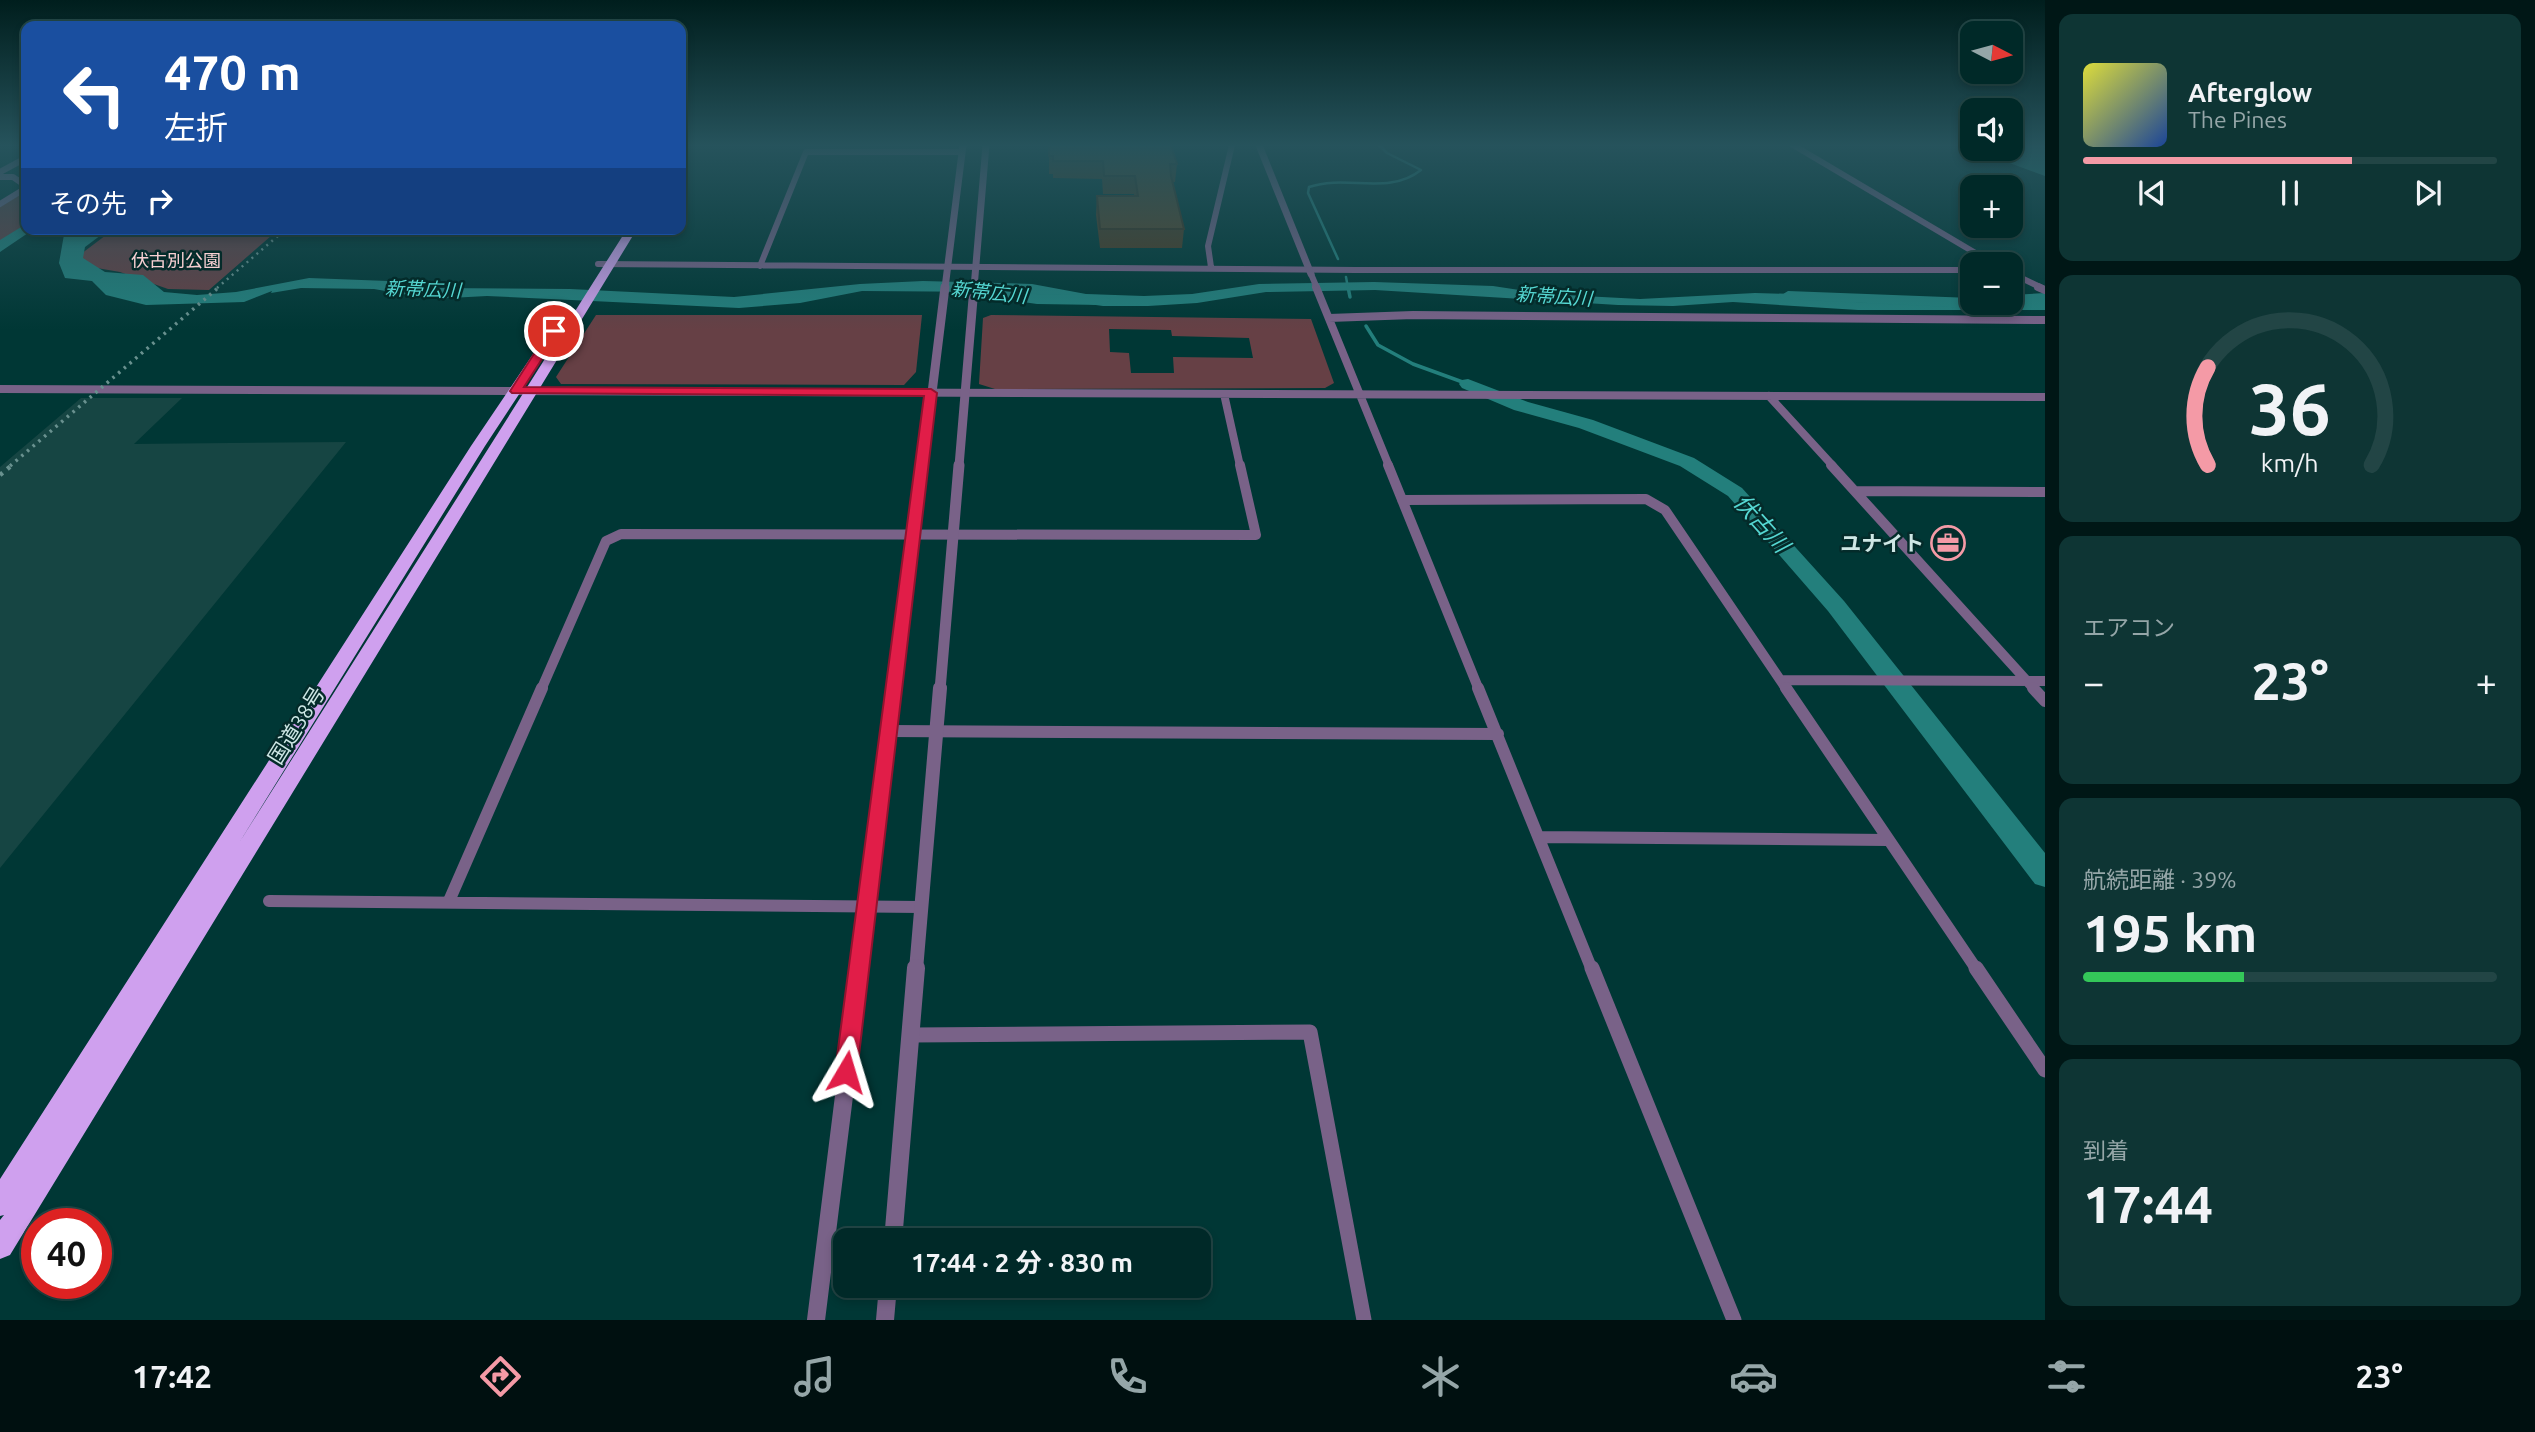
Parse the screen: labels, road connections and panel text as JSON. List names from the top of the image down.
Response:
{
  "streets": {
    "highway": ["国道38号"]
  },
  "water": ["新帯広川", "伏古川"],
  "parks": ["伏古別公園"],
  "places": {
    "office": ["ユナイト"]
  },
  "north": "right",
  "page": {
    "map_buttons": ["+", "−"],
    "turn": ["470 m", "左折"],
    "song": ["Afterglow", "The Pines"],
    "then": "その先",
    "tile": [
      "エアコン",
      ["航続距離 · 39%", "195 km"],
      ["到着", "17:44"]
    ],
    "heat": ["−", "23°", "+"],
    "limit": "40",
    "trip": "17:44 · 2 分 · 830 m",
    "tabs": ["17:42", "23°"],
    "gauge": ["36", "km/h"]
  }
}
